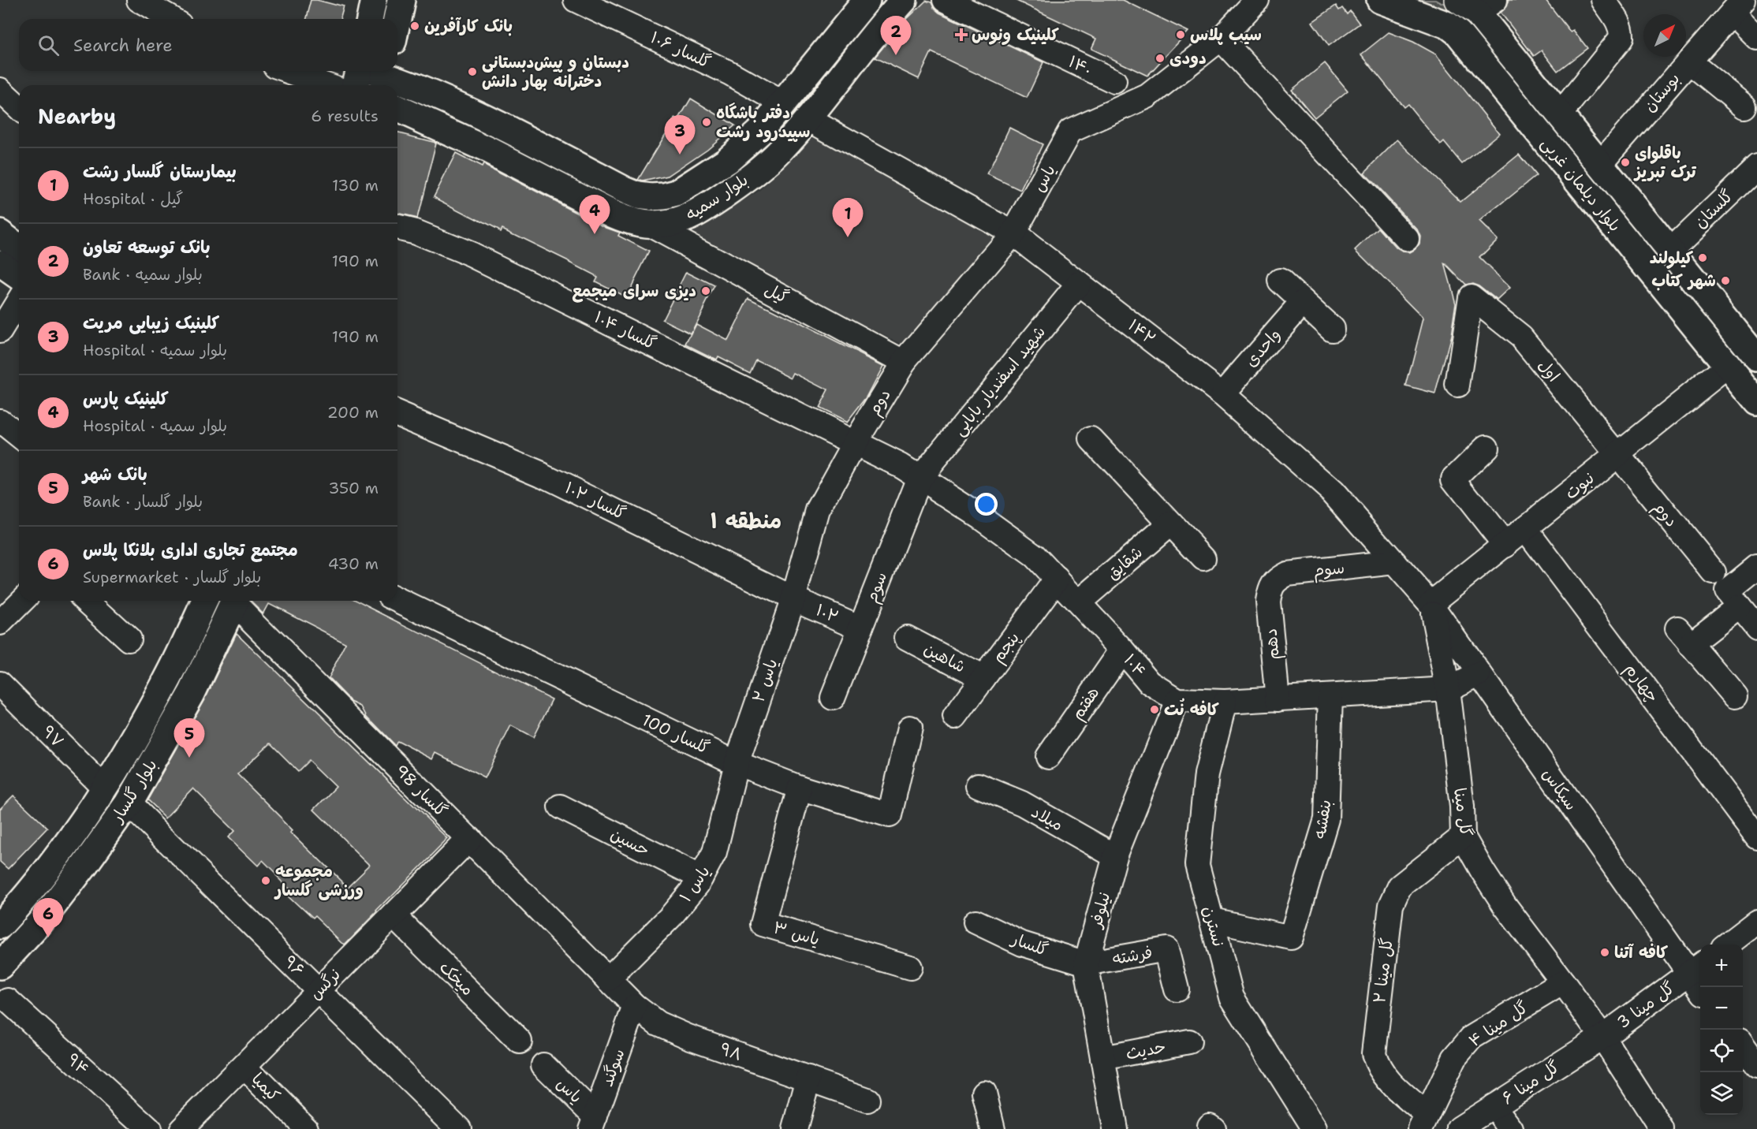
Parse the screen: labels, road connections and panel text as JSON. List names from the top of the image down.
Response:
{
  "streets": {
    "main road": ["بلوار دیلمان غربی", "بلوار سمیه", "بلوار گلسار"],
    "street": [
      "گلسار ۱۰۶",
      "۱۴۰",
      "بوستان",
      "یاس",
      "گلستان",
      "گیل",
      "گلسار ۱۰۴",
      "۱۴۲",
      "واحدی",
      "اول",
      "شهید اسفندیار بابایی",
      "دوم",
      "نبوت",
      "گلسار ۱۰۲",
      "شقایق",
      "سوم",
      "۱۰۲",
      "دهم",
      "پنجم",
      "شاهین",
      "۱۰۴",
      "یاس ۲",
      "چهارم",
      "هفتم",
      "گلسار 100",
      "۹۷",
      "سیکاس",
      "گلسار 98",
      "گل مینا",
      "میلاد",
      "بنفشه",
      "حسین",
      "یاس ۱",
      "نیلوفر",
      "نسترن",
      "یاس ۳",
      "گلسار",
      "فرشته",
      "۹۶",
      "گل مینا ۲",
      "میخک",
      "نرگس",
      "گل مینا 3",
      "گل مینا ۴",
      "حدیث",
      "۹۸",
      "۹۴",
      "سوگند",
      "گل مینا ۶",
      "کیمیا"
    ]
  },
  "crossings": [
    ["گلسار ۱۰۶", "بلوار سمیه"],
    ["بوستان", "بلوار دیلمان غربی"],
    ["یاس", "گیل"],
    ["یاس", "۱۴۲"],
    ["یاس", "دوم"],
    ["یاس", "سوگند"],
    ["بلوار دیلمان غربی", "گلستان"],
    ["بلوار دیلمان غربی", "نبوت"],
    ["بلوار سمیه", "گیل"],
    ["بلوار سمیه", "۱۴۲"],
    ["گیل", "دوم"],
    ["گلسار ۱۰۴", "دوم"],
    ["گلسار ۱۰۴", "۱۰۴"],
    ["۱۴۲", "واحدی"],
    ["۱۴۲", "شهید اسفندیار بابایی"],
    ["۱۴۲", "نبوت"],
    ["۱۴۲", "سوم"],
    ["۱۴۲", "سیکاس"],
    ["۱۴۲", "گل مینا"],
    ["اول", "دوم"],
    ["اول", "نبوت"],
    ["شهید اسفندیار بابایی", "سوم"],
    ["شهید اسفندیار بابایی", "۱۰۴"],
    ["دوم", "نبوت"],
    ["دوم", "گلسار ۱۰۲"],
    ["دوم", "۱۰۲"],
    ["دوم", "۱۰۴"],
    ["دوم", "یاس ۲"],
    ["نبوت", "چهارم"],
    ["نبوت", "سیکاس"],
    ["نبوت", "گل مینا"],
    ["گلسار ۱۰۲", "۱۰۲"],
    ["گلسار ۱۰۲", "یاس ۲"],
    ["شقایق", "۱۰۴"],
    ["سوم", "۱۰۲"],
    ["سوم", "دهم"],
    ["سوم", "۱۰۴"],
    ["۱۰۲", "یاس ۲"],
    ["پنجم", "شاهین"],
    ["پنجم", "۱۰۴"],
    ["۱۰۴", "هفتم"],
    ["۱۰۴", "نیلوفر"],
    ["یاس ۲", "گلسار 100"],
    ["یاس ۲", "یاس ۱"],
    ["گلسار 100", "یاس ۱"],
    ["گلسار 100", "یاس ۳"],
    ["۹۷", "بلوار گلسار"],
    ["سیکاس", "گل مینا"],
    ["سیکاس", "گل مینا 3"],
    ["بلوار گلسار", "۹۶"],
    ["گلسار 98", "یاس ۱"],
    ["گلسار 98", "نرگس"],
    ["گلسار 98", "۹۸"],
    ["گل مینا", "گل مینا ۲"],
    ["گل مینا", "گل مینا 3"],
    ["گل مینا", "گل مینا ۴"],
    ["گل مینا", "گل مینا ۶"],
    ["میلاد", "نیلوفر"],
    ["بنفشه", "نسترن"],
    ["حسین", "یاس ۱"],
    ["یاس ۱", "۹۸"],
    ["نیلوفر", "گلسار"],
    ["نیلوفر", "فرشته"],
    ["نیلوفر", "حدیث"],
    ["گلسار", "فرشته"],
    ["۹۶", "نرگس"],
    ["گل مینا ۲", "گل مینا ۴"],
    ["میخک", "نرگس"],
    ["نرگس", "کیمیا"],
    ["گل مینا 3", "گل مینا ۶"],
    ["۹۸", "سوگند"]
  ],
  "districts": ["منطقه ۱"],
  "places": {
    "other": [
      "بانک کارآفرین",
      "سیب پلاس",
      "دودی",
      "دبستان و پیش‌دبستانی دخترانه بهار دانش",
      "دفتر باشگاه سپیدرود رشت",
      "باقلوای ترک تبریز",
      "کیلولند",
      "شهر کتاب",
      "دیزی سرای میجمع",
      "کافه نُت",
      "مجموعه ورزشی گلسار",
      "کافه آتنا"
    ],
    "health": ["کلینیک ونوس"]
  },
  "north": "top right",
  "page": {
    "pins": [
      "2",
      "3",
      "4",
      "1",
      "5",
      "6"
    ],
    "search": "Search here",
    "heading": ["Nearby", "6 results"],
    "list": [
      {
        "mark": "1",
        "name": "بیمارستان گلسار رشت",
        "note": "Hospital · گیل",
        "value": "130 m"
      },
      {
        "mark": "2",
        "name": "بانک توسعه تعاون",
        "note": "Bank · بلوار سمیه",
        "value": "190 m"
      },
      {
        "mark": "3",
        "name": "کلینیک زیبایی مریت",
        "note": "Hospital · بلوار سمیه",
        "value": "190 m"
      },
      {
        "mark": "4",
        "name": "کلینیک پارس",
        "note": "Hospital · بلوار سمیه",
        "value": "200 m"
      },
      {
        "mark": "5",
        "name": "بانک شهر",
        "note": "Bank · بلوار گلسار",
        "value": "350 m"
      },
      {
        "mark": "6",
        "name": "مجتمع تجاری اداری بلانکا پلاس",
        "note": "Supermarket · بلوار گلسار",
        "value": "430 m"
      }
    ],
    "map_buttons": ["+", "−"]
  }
}
